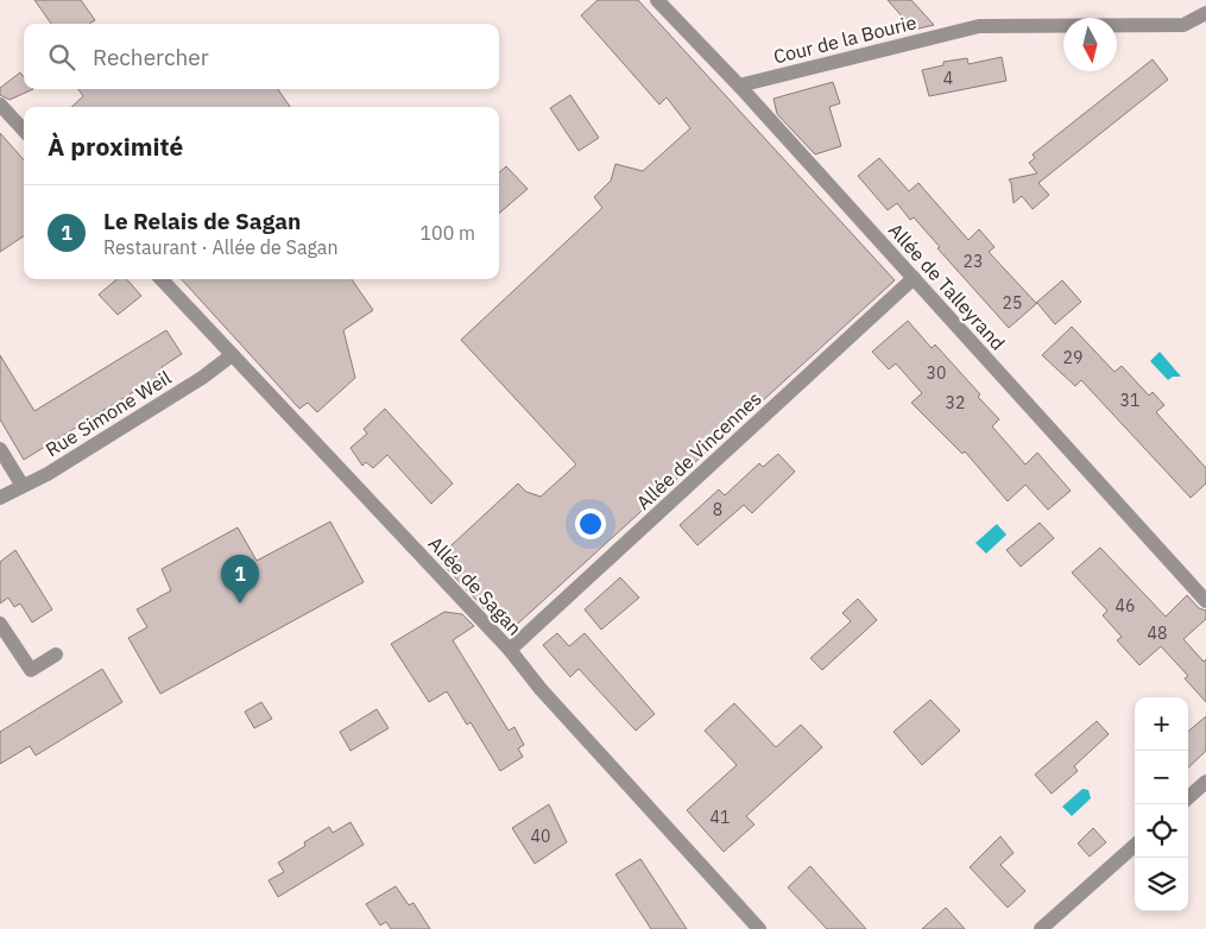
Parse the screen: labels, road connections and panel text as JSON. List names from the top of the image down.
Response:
{
  "streets": {
    "street": [
      "Cour de la Bourie",
      "Allée de Talleyrand",
      "Rue Simone Weil",
      "Allée de Vincennes",
      "Allée de Sagan"
    ]
  },
  "crossings": [
    ["Cour de la Bourie", "Allée de Talleyrand"],
    ["Allée de Talleyrand", "Allée de Vincennes"],
    ["Rue Simone Weil", "Allée de Sagan"],
    ["Allée de Vincennes", "Allée de Sagan"]
  ],
  "house_numbers": [
    "4",
    "23",
    "25",
    "29",
    "30",
    "31",
    "32",
    "8",
    "46",
    "48",
    "41",
    "40"
  ],
  "north": "bottom",
  "page": {
    "search": "Rechercher",
    "heading": "À proximité",
    "list": [
      {
        "mark": "1",
        "name": "Le Relais de Sagan",
        "note": "Restaurant · Allée de Sagan",
        "value": "100 m"
      }
    ],
    "pins": "1",
    "map_buttons": ["+", "−"]
  }
}
